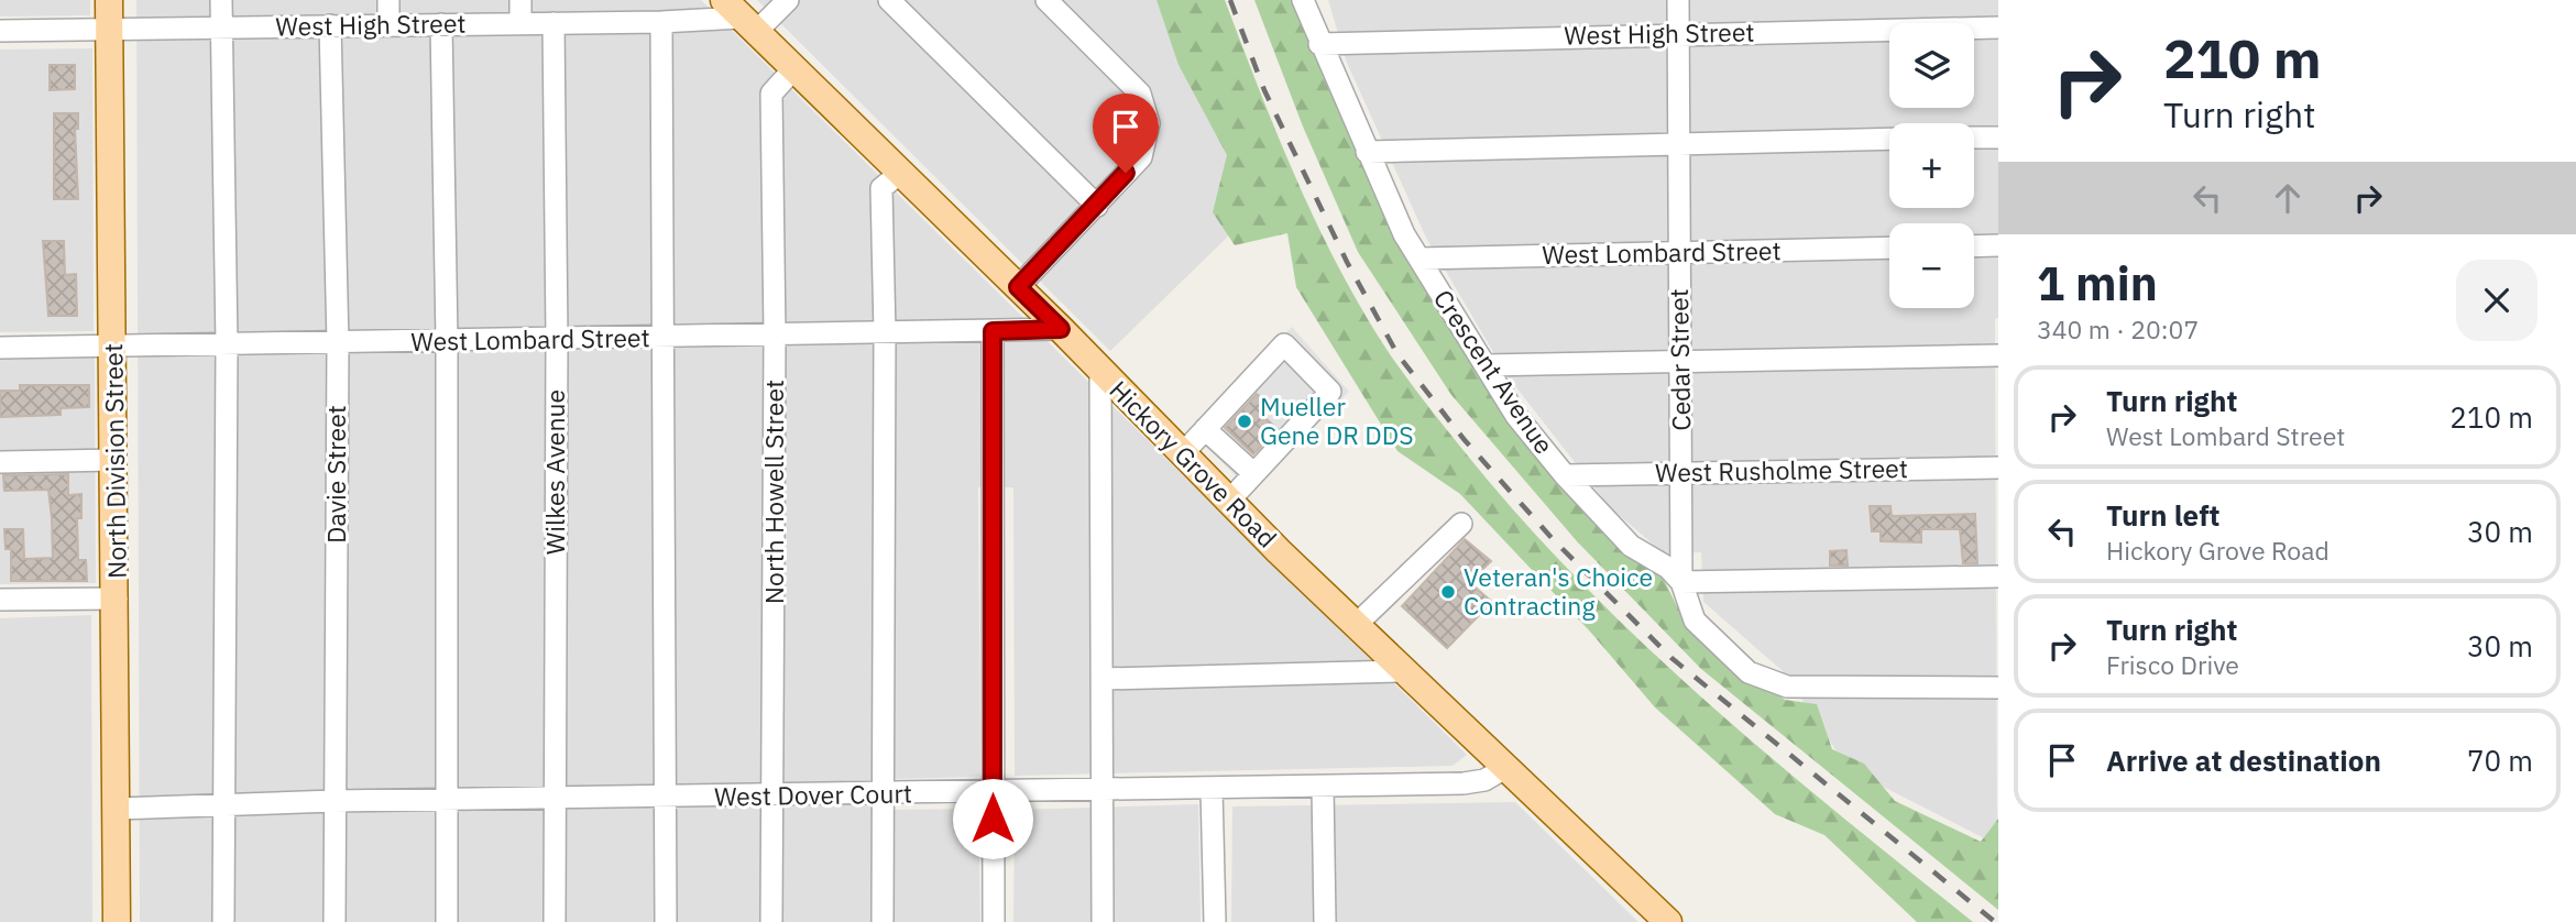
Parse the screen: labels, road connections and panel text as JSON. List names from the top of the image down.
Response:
{
  "streets": {
    "main road": ["North Division Street", "Hickory Grove Road"],
    "street": [
      "West High Street",
      "West Lombard Street",
      "Cedar Street",
      "Crescent Avenue",
      "West Rusholme Street",
      "Wilkes Avenue",
      "Davie Street",
      "North Howell Street",
      "West Dover Court"
    ]
  },
  "crossings": [
    ["West High Street", "Cedar Street"],
    ["West High Street", "Crescent Avenue"],
    ["West High Street", "North Division Street"],
    ["West High Street", "Hickory Grove Road"],
    ["West High Street", "Wilkes Avenue"],
    ["West High Street", "Davie Street"],
    ["West Lombard Street", "Cedar Street"],
    ["West Lombard Street", "Crescent Avenue"],
    ["West Lombard Street", "North Division Street"],
    ["West Lombard Street", "Hickory Grove Road"],
    ["West Lombard Street", "Wilkes Avenue"],
    ["West Lombard Street", "Davie Street"],
    ["West Lombard Street", "North Howell Street"],
    ["Cedar Street", "Crescent Avenue"],
    ["Cedar Street", "West Rusholme Street"],
    ["Crescent Avenue", "West Rusholme Street"],
    ["North Division Street", "West Dover Court"],
    ["Hickory Grove Road", "North Howell Street"],
    ["Hickory Grove Road", "West Dover Court"],
    ["Wilkes Avenue", "West Dover Court"],
    ["Davie Street", "West Dover Court"],
    ["North Howell Street", "West Dover Court"]
  ],
  "places": ["Mueller Gene DR DDS", "Veteran's Choice Contracting"],
  "page": {
    "turn": ["210 m", "Turn right"],
    "map_buttons": ["+", "−"],
    "heading": ["1 min", "340 m · 20:07"],
    "list": [
      {
        "name": "Turn right",
        "note": "West Lombard Street",
        "value": "210 m"
      },
      {
        "name": "Turn left",
        "note": "Hickory Grove Road",
        "value": "30 m"
      },
      {
        "name": "Turn right",
        "note": "Frisco Drive",
        "value": "30 m"
      },
      {
        "name": "Arrive at destination",
        "value": "70 m"
      }
    ]
  }
}
